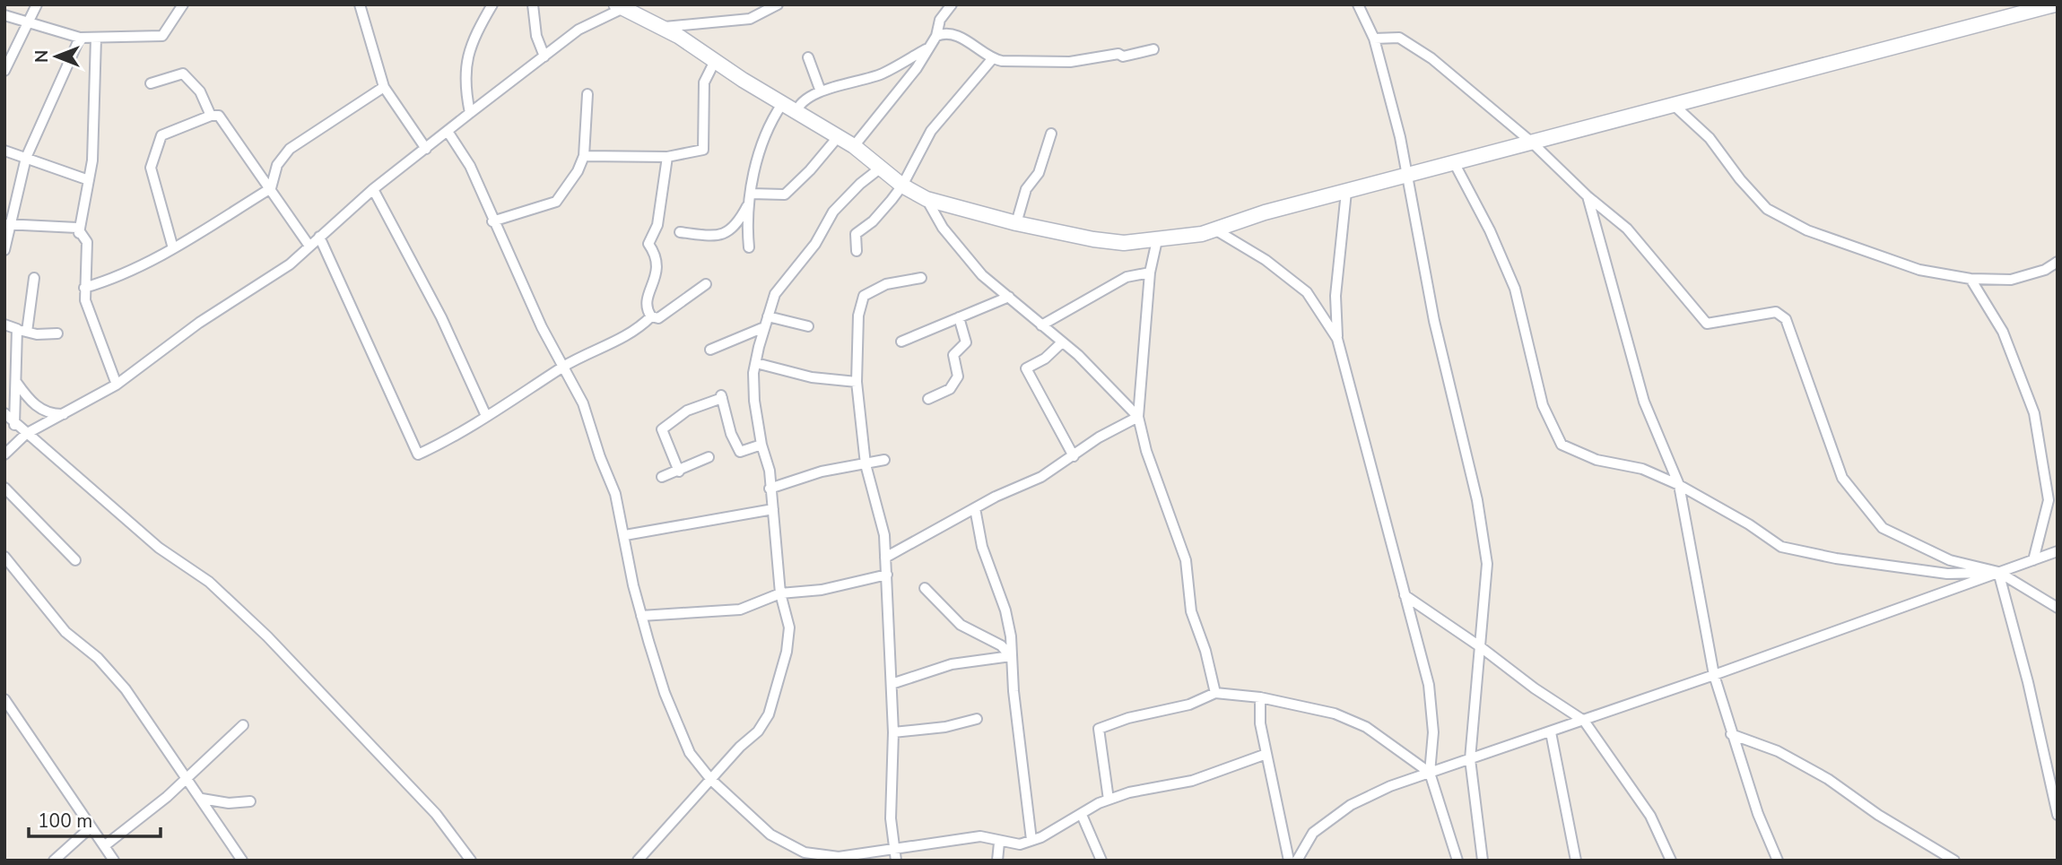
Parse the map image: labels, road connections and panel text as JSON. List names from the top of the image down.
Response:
{
  "scale_bar": "100 m",
  "north": "left"
}
